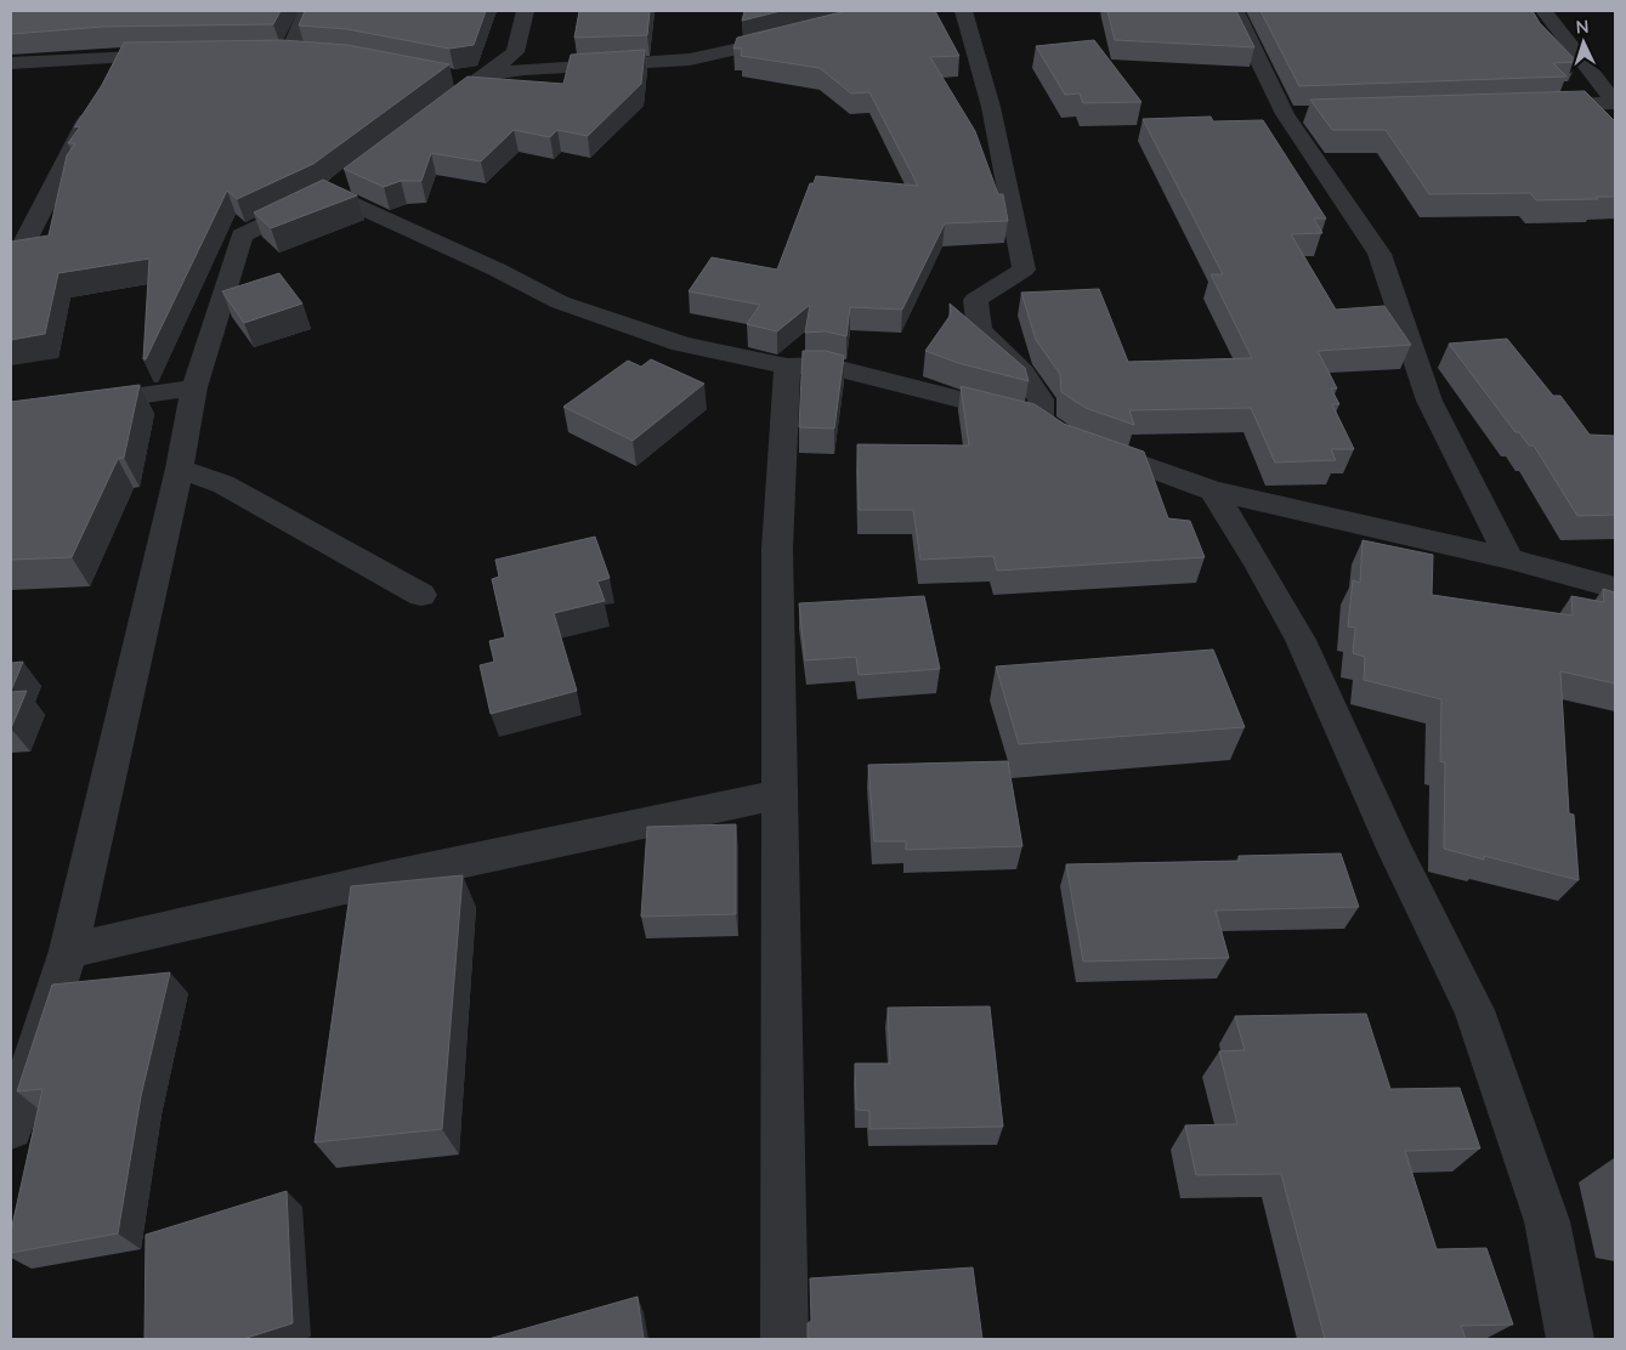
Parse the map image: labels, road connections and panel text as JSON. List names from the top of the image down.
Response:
{
  "north": "top"
}
